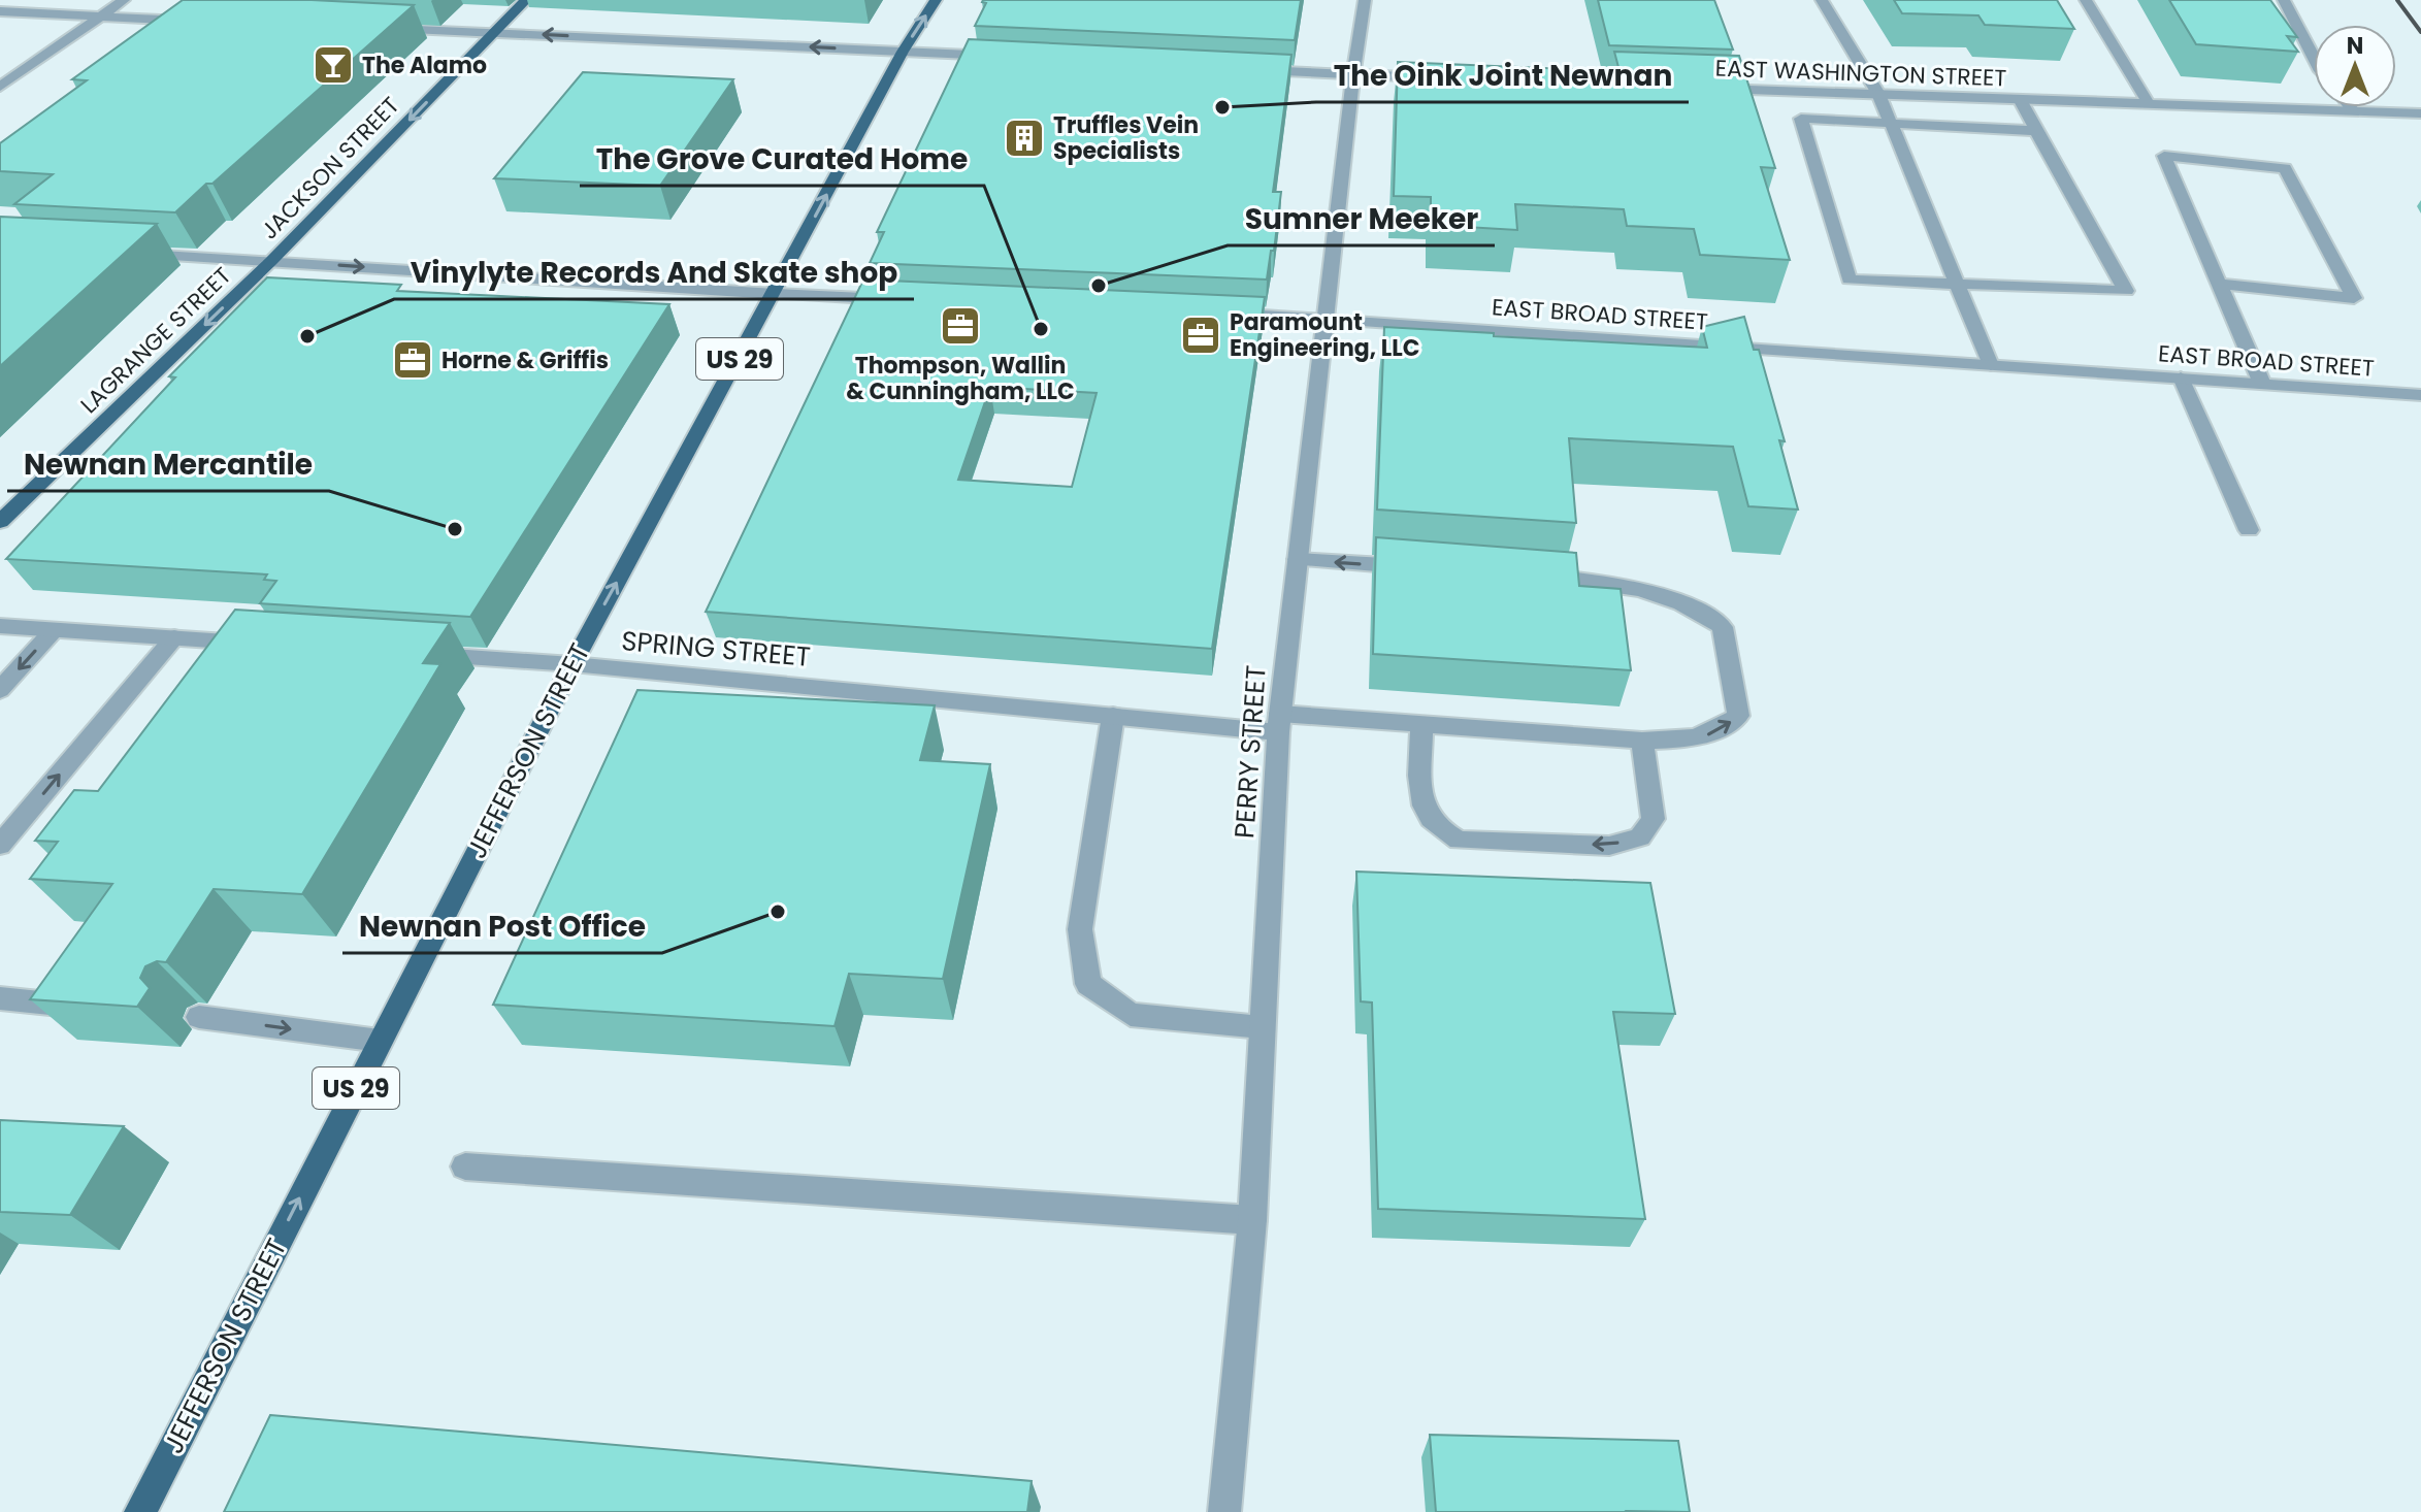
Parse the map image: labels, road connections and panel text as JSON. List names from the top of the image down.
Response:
{
  "streets": {
    "main road": [
      "JACKSON STREET",
      "LAGRANGE STREET",
      "US 29",
      "JEFFERSON STREET"
    ],
    "street": [
      "EAST WASHINGTON STREET",
      "EAST BROAD STREET",
      "SPRING STREET",
      "PERRY STREET"
    ]
  },
  "crossings": [
    ["JACKSON STREET", "LAGRANGE STREET"],
    ["EAST BROAD STREET", "PERRY STREET"],
    ["SPRING STREET", "JEFFERSON STREET"],
    ["SPRING STREET", "PERRY STREET"]
  ],
  "one_way": ["JACKSON STREET", "LAGRANGE STREET", "JEFFERSON STREET"],
  "places": {
    "bar": ["The Alamo"],
    "other": [
      "The Oink Joint Newnan",
      "Sumner Meeker",
      "The Grove Curated Home",
      "Vinylyte Records And Skate shop",
      "Newnan Mercantile",
      "Newnan Post Office"
    ],
    "building": ["Truffles Vein Specialists"],
    "office": ["Thompson, Wallin & Cunningham, LLC", "Paramount Engineering, LLC", "Horne & Griffis"]
  },
  "north": "top"
}
